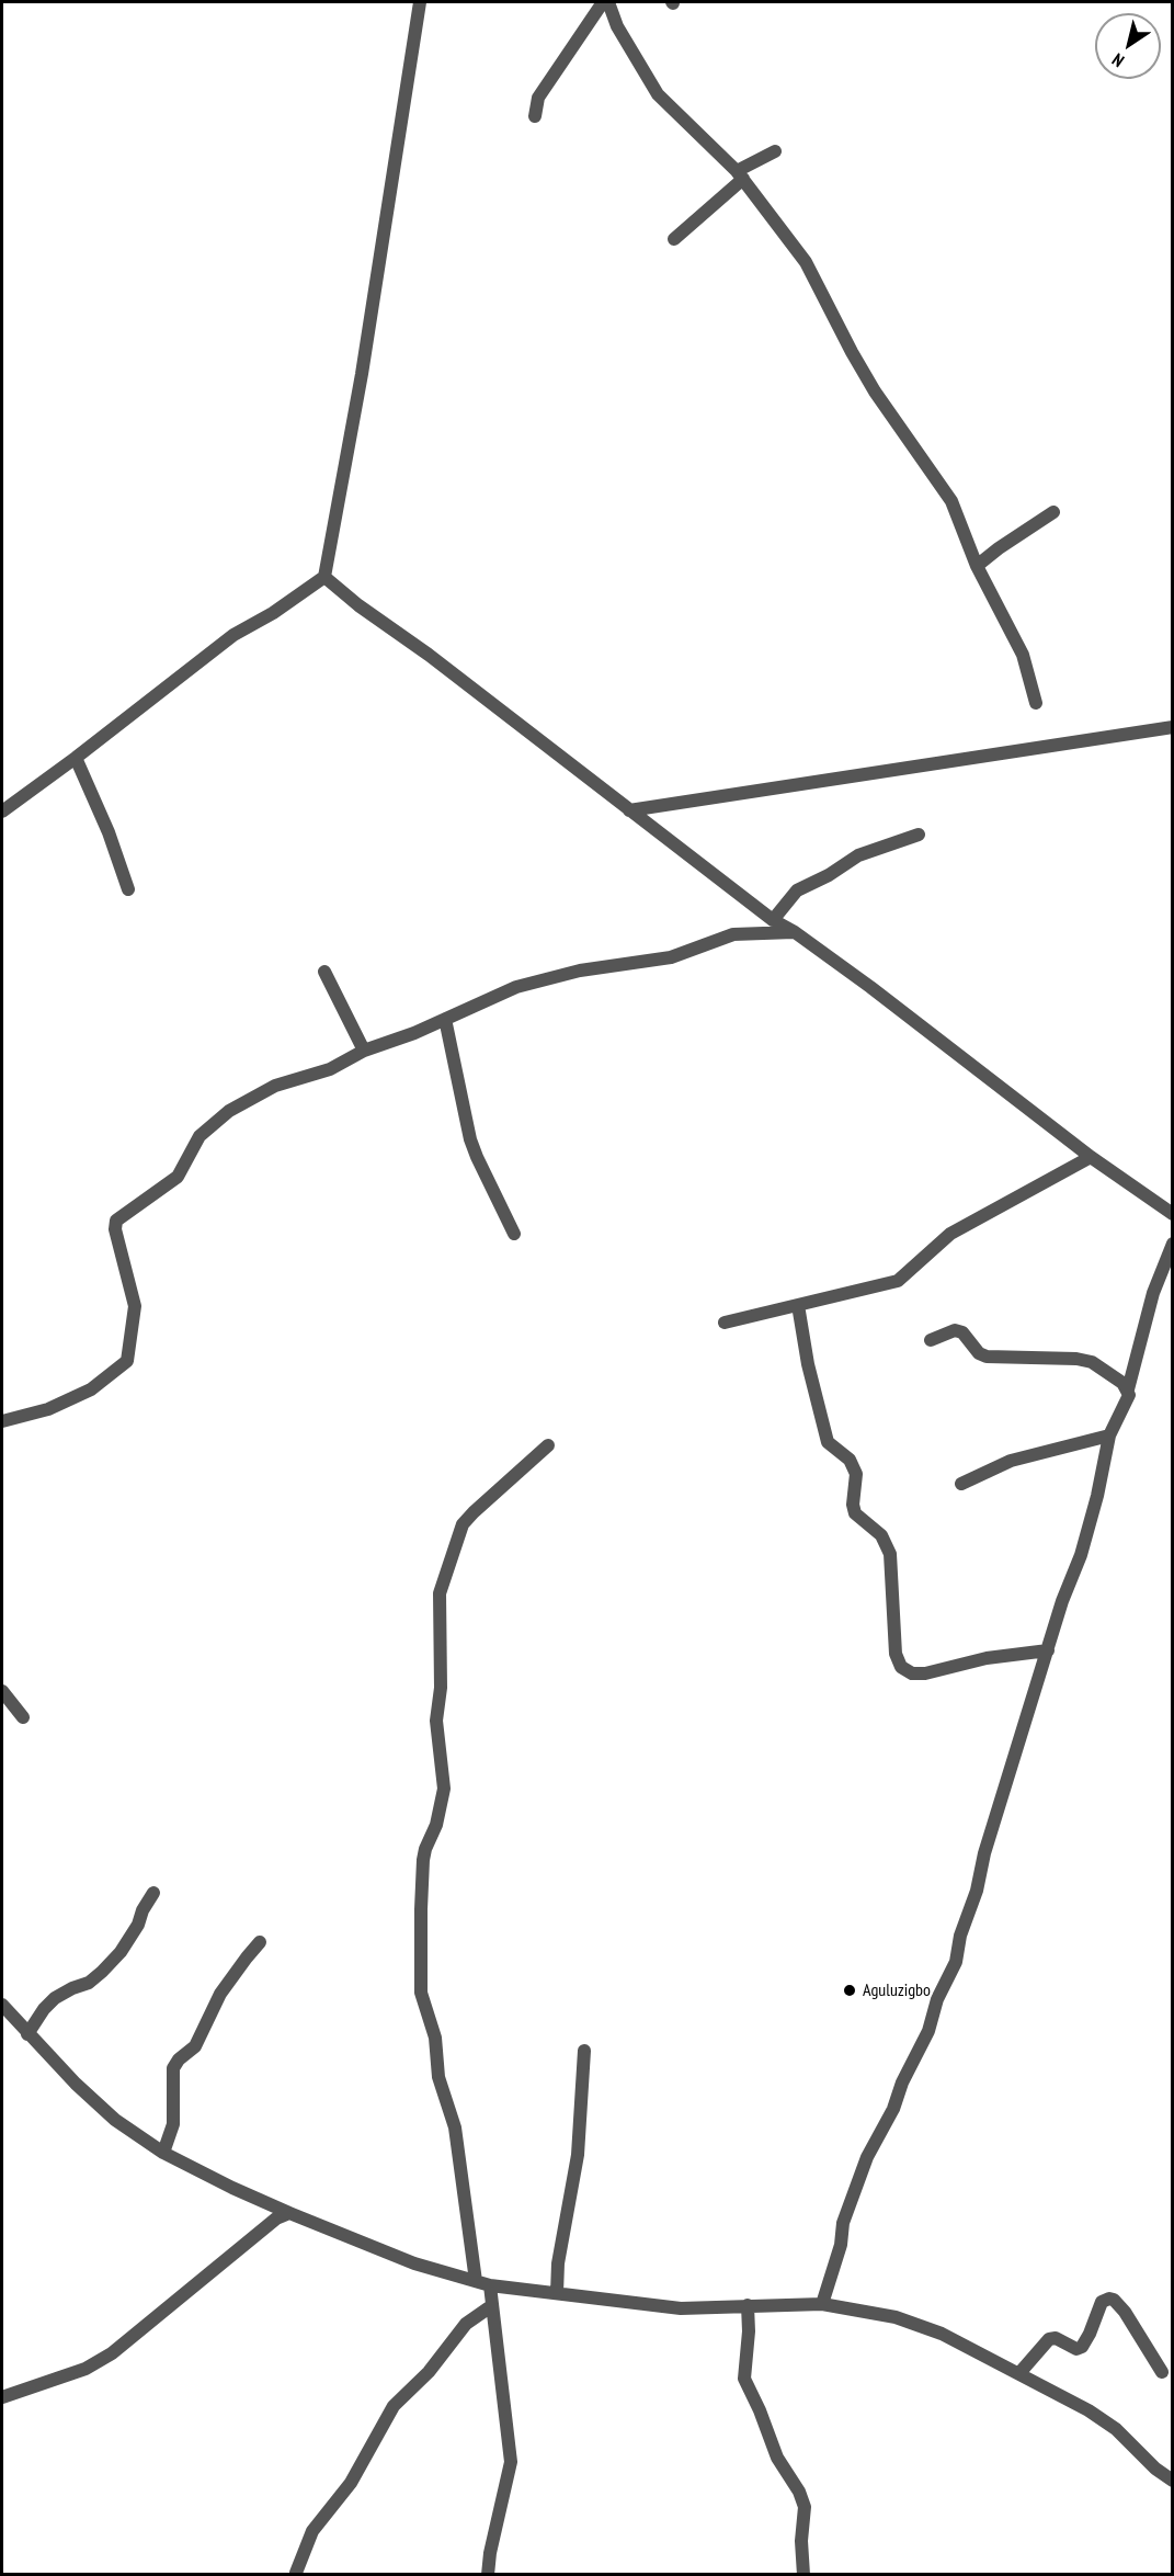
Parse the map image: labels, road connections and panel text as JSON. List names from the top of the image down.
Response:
{
  "places": ["Aguluzigbo"],
  "north": "bottom left"
}
